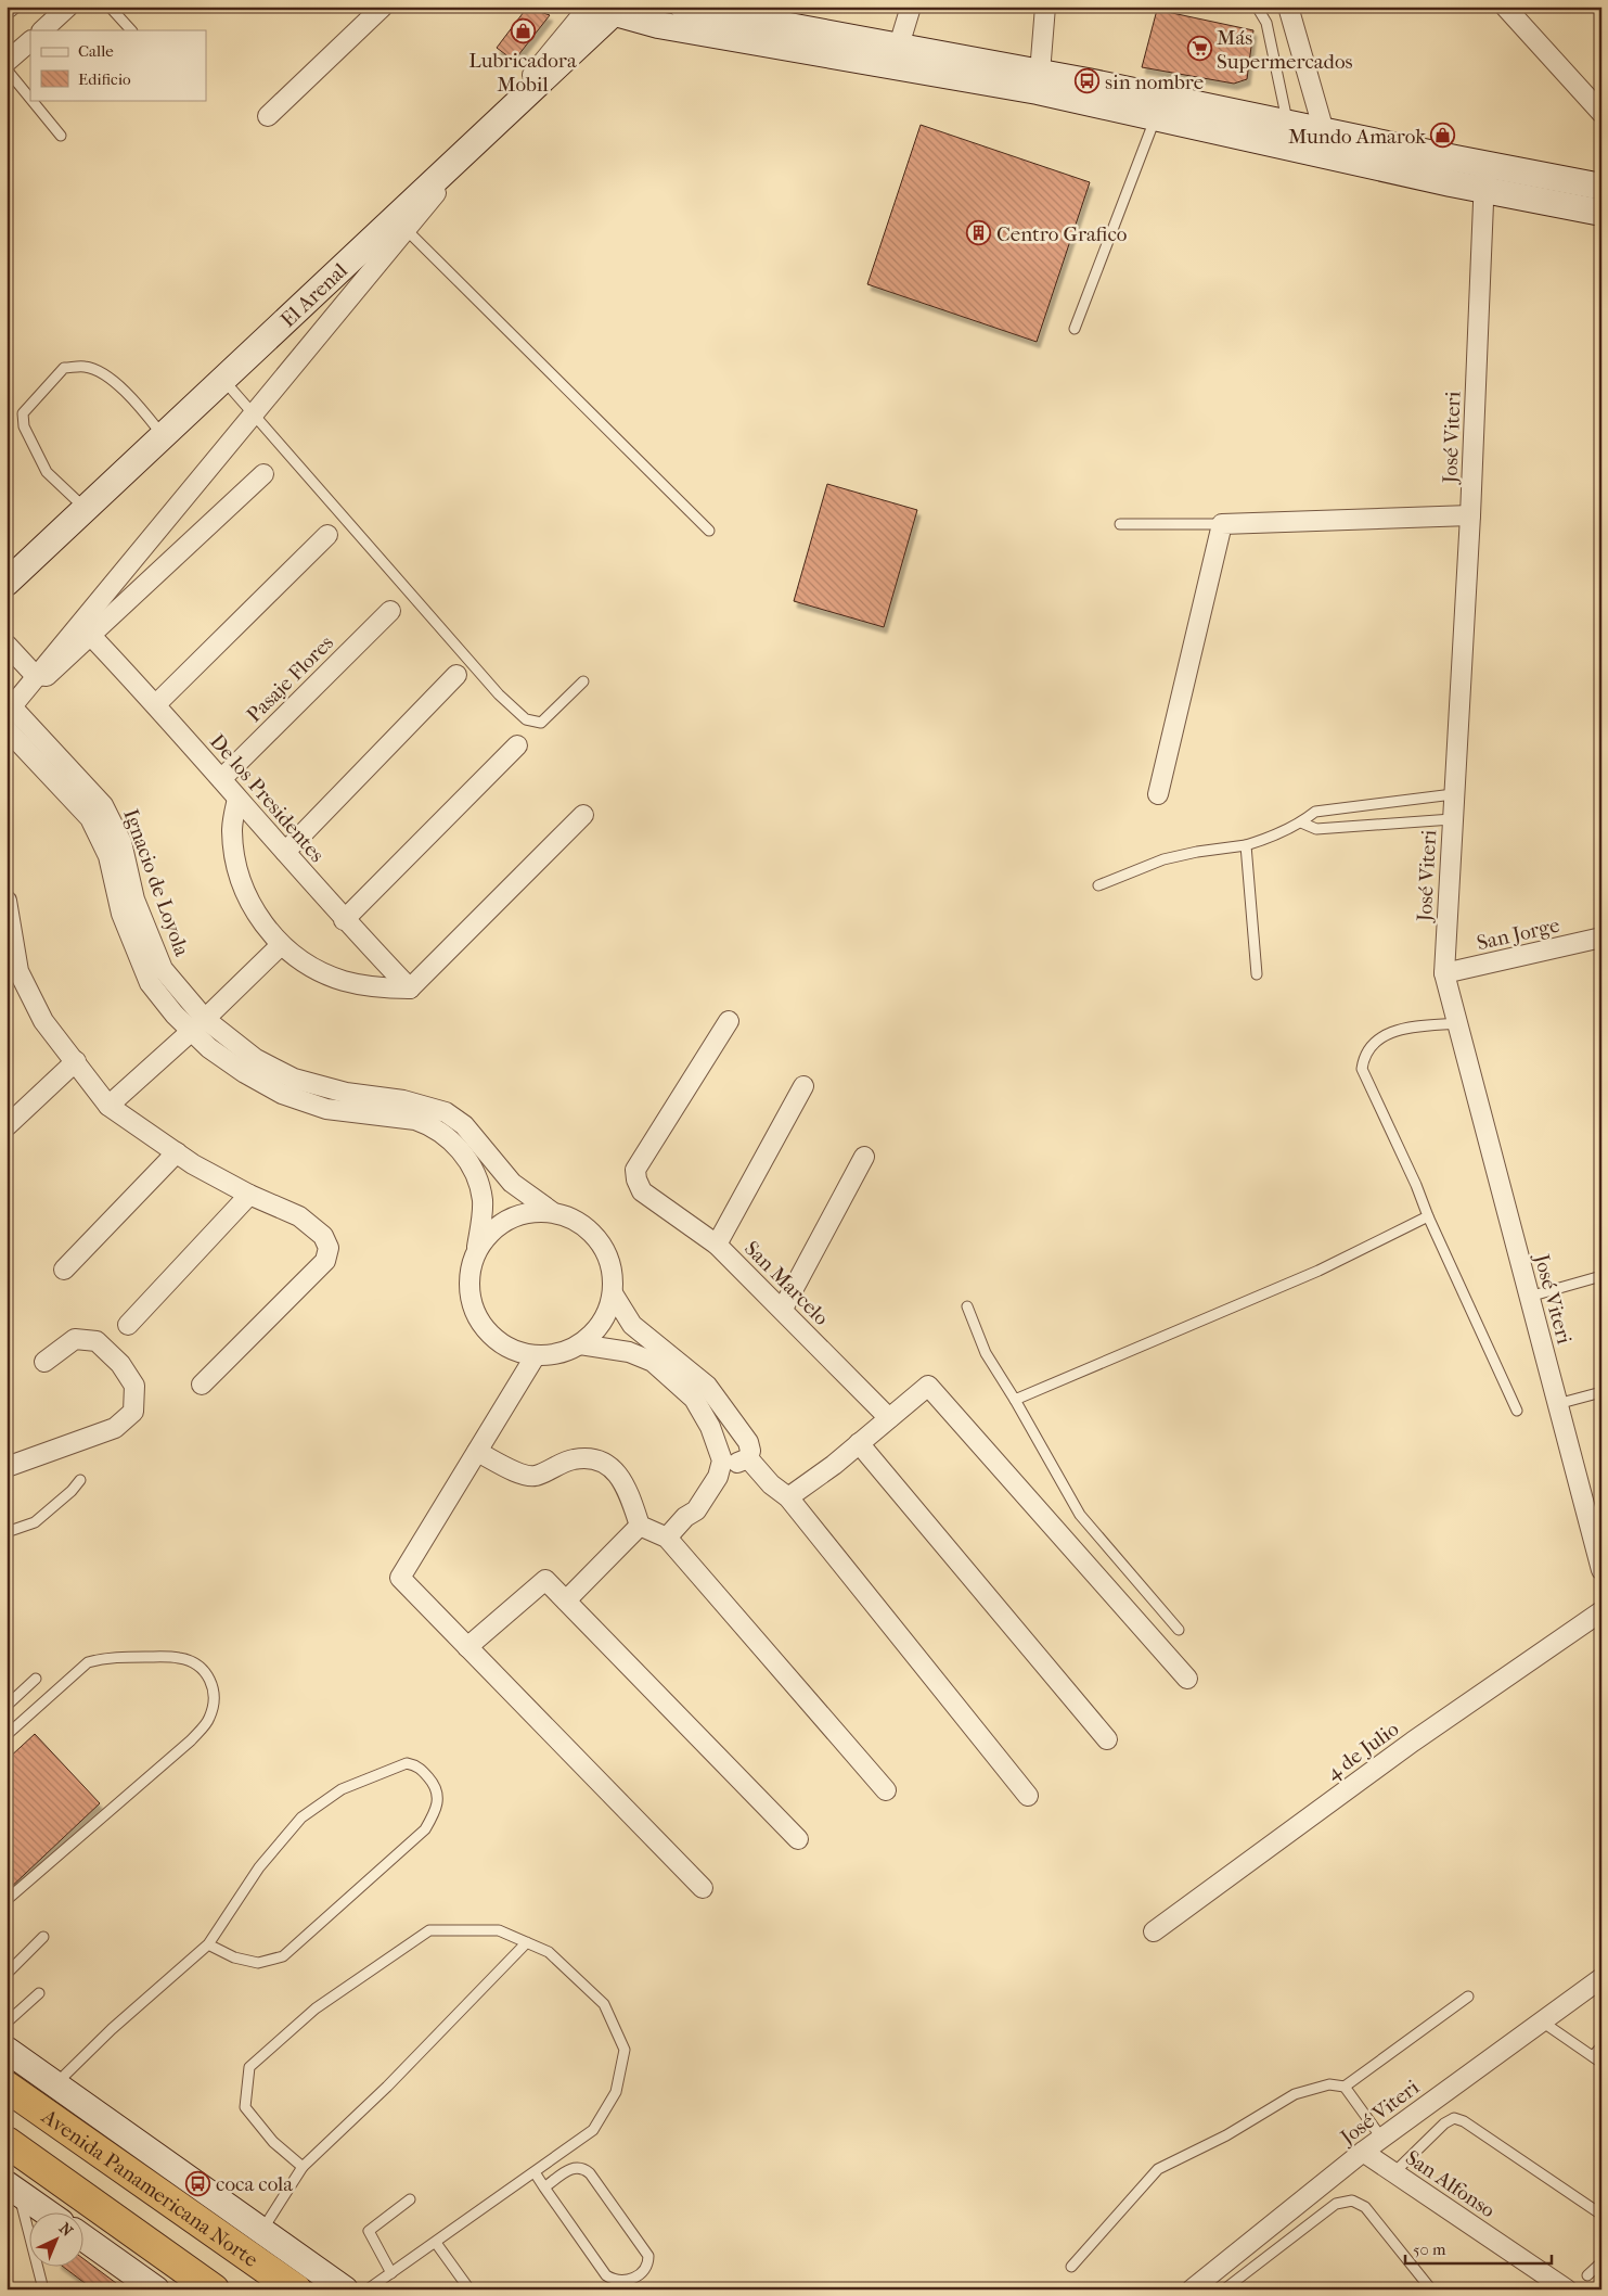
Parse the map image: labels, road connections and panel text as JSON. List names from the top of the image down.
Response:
{
  "streets": {
    "highway": ["Avenida Panamericana Norte"],
    "main road": ["El Arenal"],
    "street": [
      "José Viteri",
      "Pasaje Flores",
      "De los Presidentes",
      "Ignacio de Loyola",
      "San Jorge",
      "San Marcelo",
      "4 de Julio",
      "San Alfonso"
    ]
  },
  "crossings": [
    ["José Viteri", "San Jorge"],
    ["José Viteri", "San Alfonso"],
    ["Pasaje Flores", "De los Presidentes"]
  ],
  "places": {
    "shop": ["Lubricadora Mobil", "Mundo Amarok"],
    "supermarket": ["Más Supermercados"],
    "bus stop": ["sin nombre", "coca cola"],
    "building": ["Centro Grafico"]
  },
  "legend": ["Calle", "Edificio"],
  "scale_bar": "50 m",
  "north": "top right"
}
